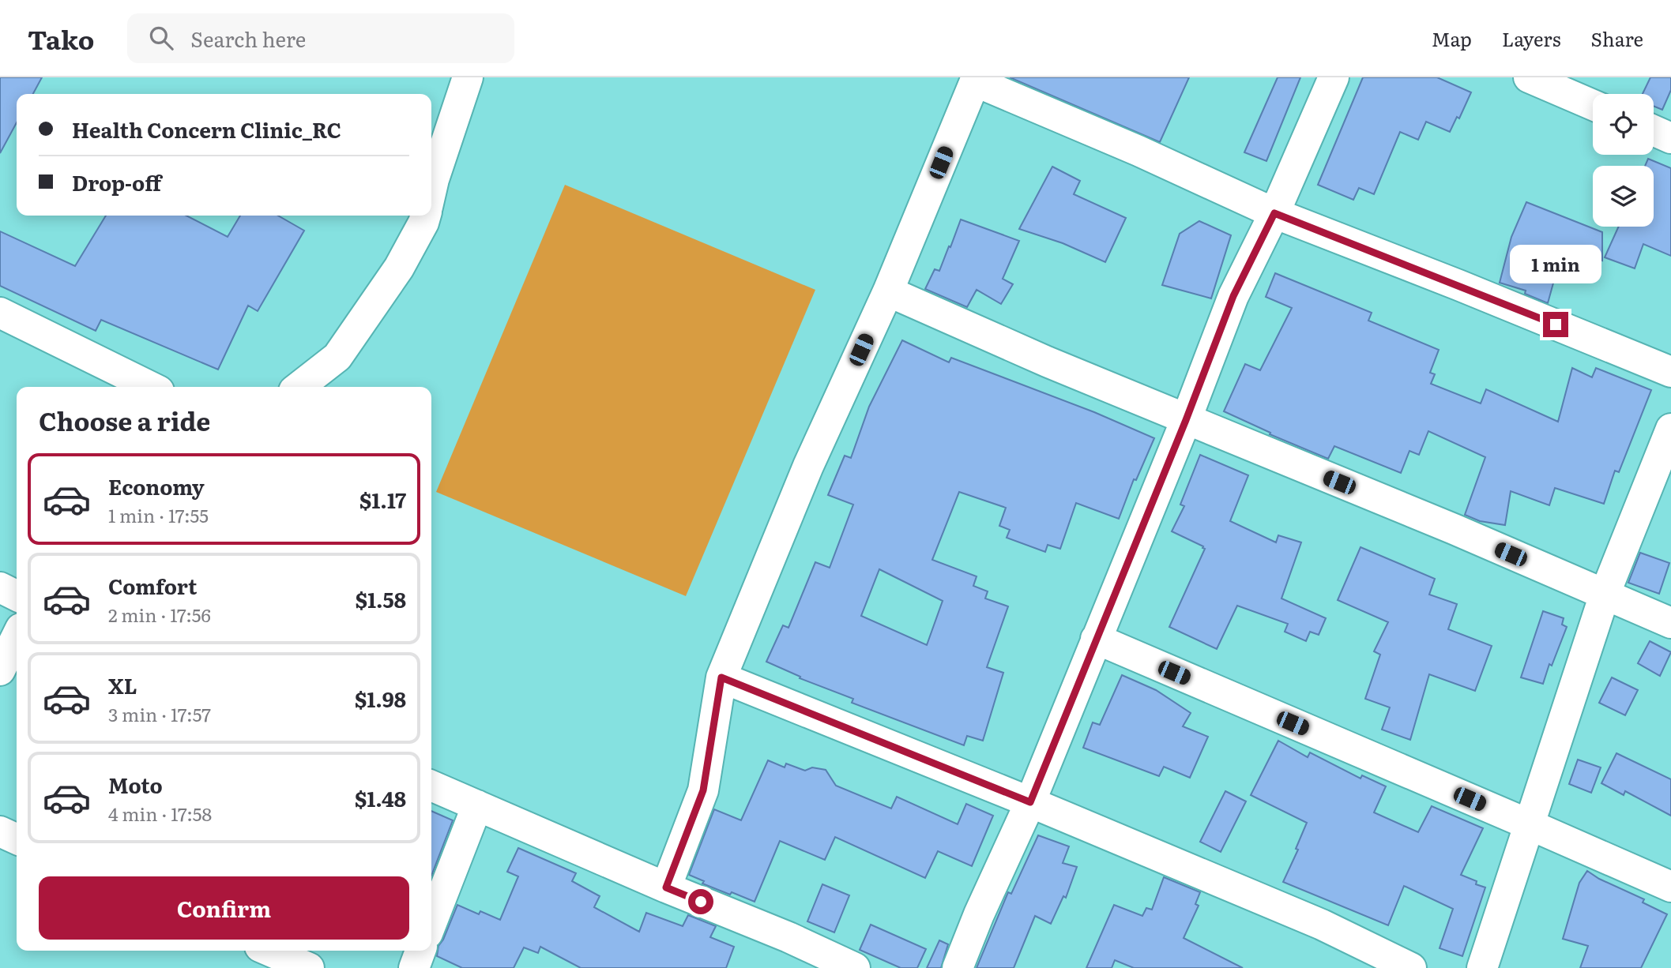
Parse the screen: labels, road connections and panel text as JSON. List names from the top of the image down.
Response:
{
  "page": {
    "header": "Tako",
    "search": "Search here",
    "nav": ["Map", "Layers", "Share"],
    "banner": ["Health Concern Clinic_RC", "Drop-off"],
    "bubble": "1 min",
    "heading": "Choose a ride",
    "list": [
      {
        "name": "Economy",
        "note": "1 min · 17:55",
        "value": "$1.17"
      },
      {
        "name": "Comfort",
        "note": "2 min · 17:56",
        "value": "$1.58"
      },
      {
        "name": "XL",
        "note": "3 min · 17:57",
        "value": "$1.98"
      },
      {
        "name": "Moto",
        "note": "4 min · 17:58",
        "value": "$1.48"
      }
    ],
    "buttons": "Confirm"
  }
}
